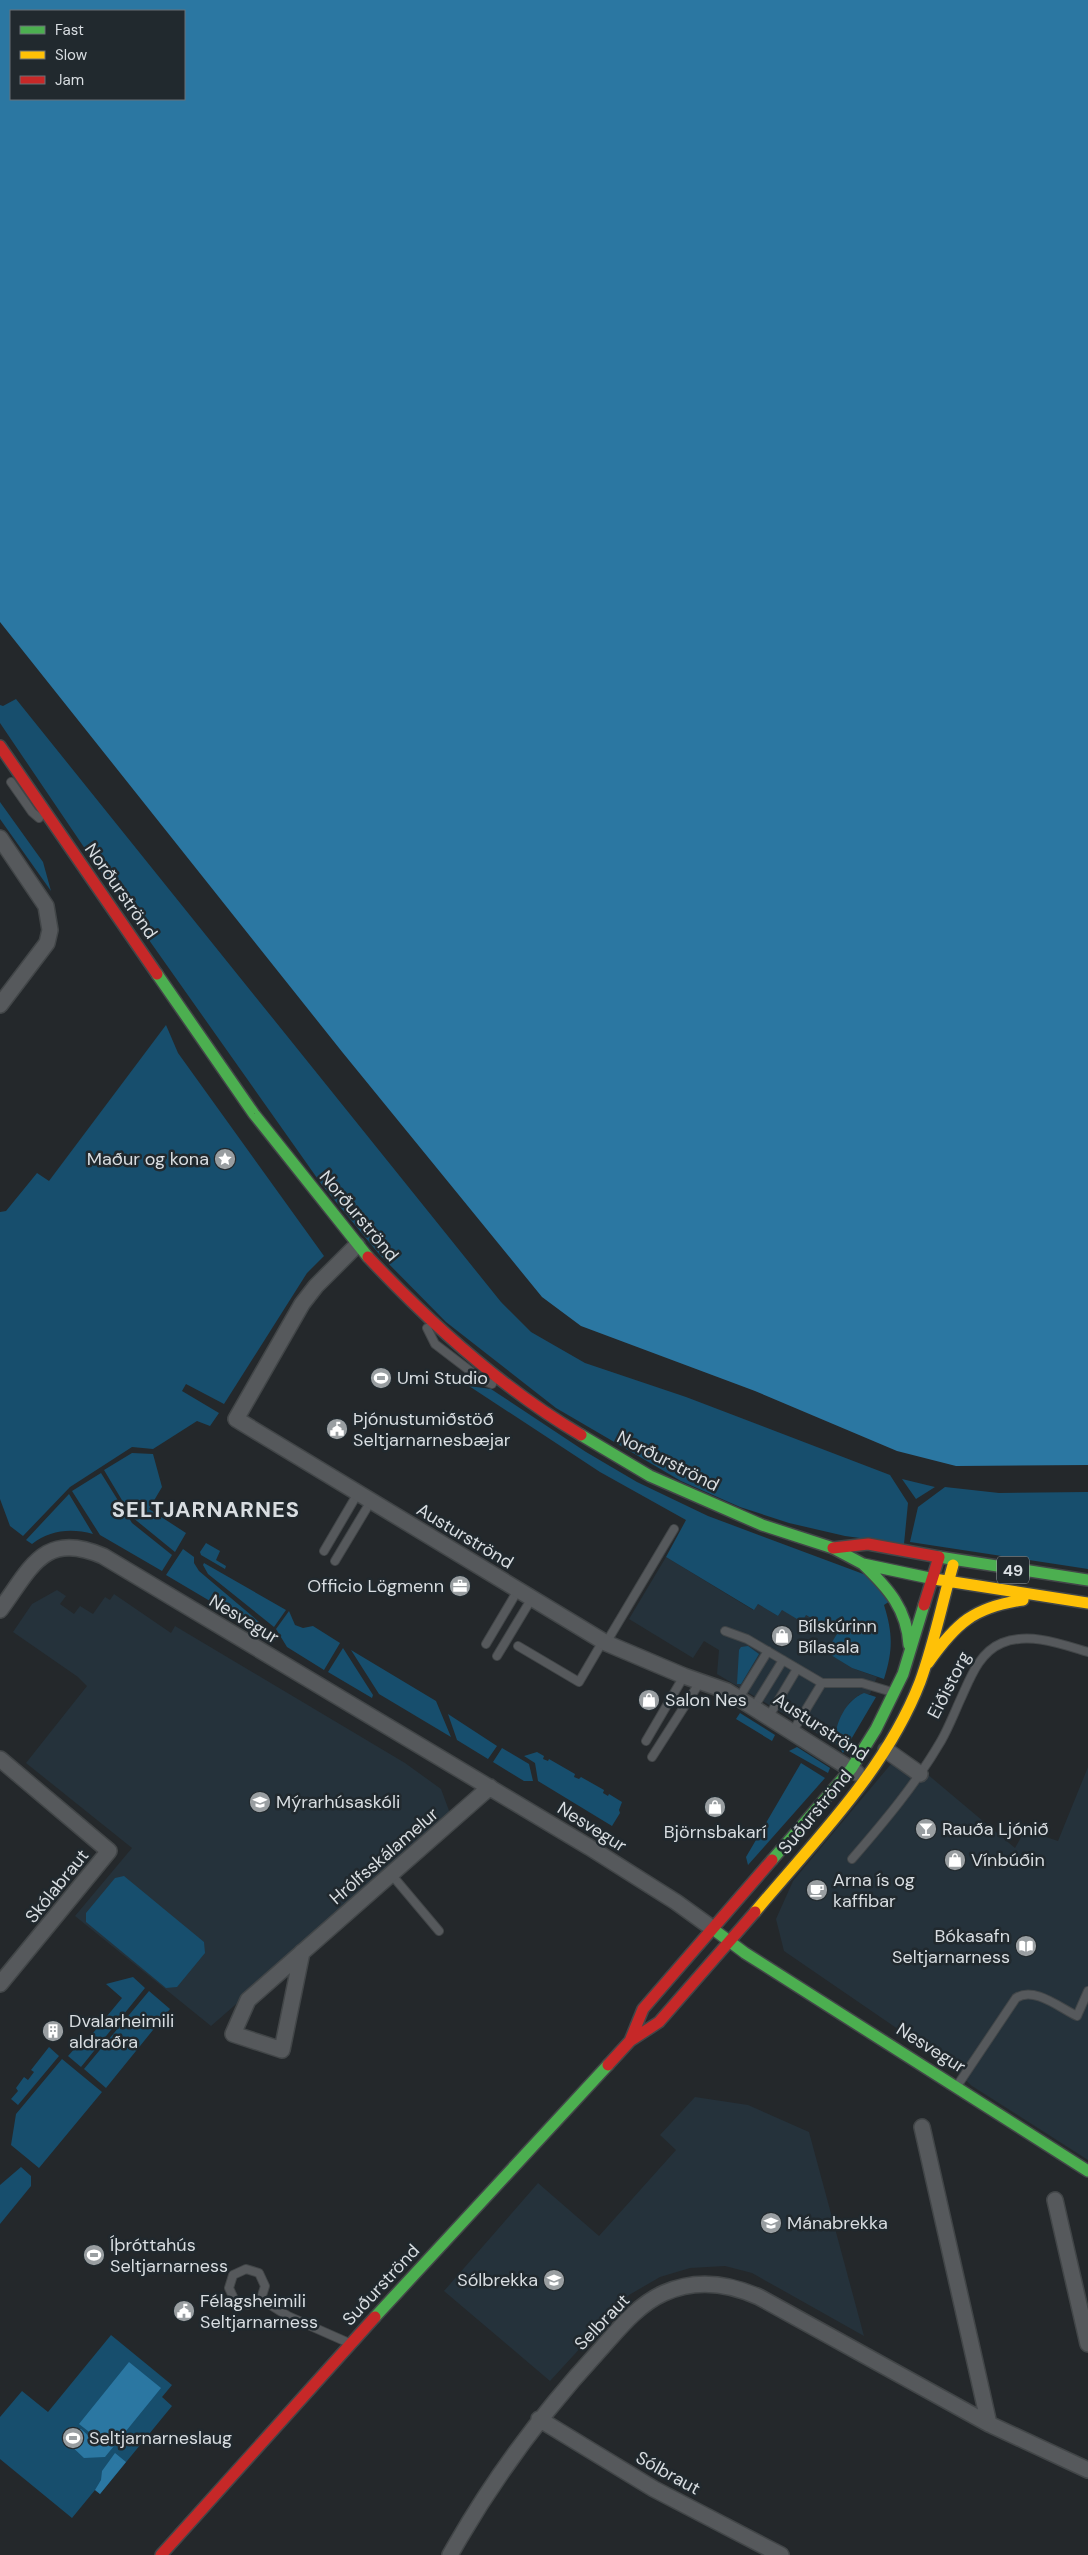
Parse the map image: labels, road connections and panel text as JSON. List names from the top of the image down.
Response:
{
  "streets": {
    "street": [
      "Norðurströnd",
      "Austurströnd",
      "49",
      "Nesvegur",
      "Suðurströnd",
      "Hrólfsskálamelur",
      "Skólabraut",
      "Selbraut",
      "Sólbraut"
    ],
    "lane": ["Eiðistorg"]
  },
  "crossings": [
    ["Norðurströnd", "Austurströnd"],
    ["Norðurströnd", "49"],
    ["Norðurströnd", "Suðurströnd"],
    ["Austurströnd", "Suðurströnd"],
    ["49", "Suðurströnd"],
    ["Nesvegur", "Suðurströnd"],
    ["Nesvegur", "Hrólfsskálamelur"],
    ["Selbraut", "Sólbraut"]
  ],
  "districts": ["SELTJARNARNES"],
  "places": {
    "place": ["Maður og kona"],
    "sports": ["Umi Studio", "Íþróttahús Seltjarnarness", "Seltjarnarneslaug"],
    "public building": ["Þjónustumiðstöð Seltjarnarnesbæjar", "Félagsheimili Seltjarnarness"],
    "office": ["Officio Lögmenn"],
    "shop": [
      "Bílskúrinn Bílasala",
      "Salon Nes",
      "Björnsbakarí",
      "Vínbúðin"
    ],
    "school or university": ["Mýrarhúsaskóli", "Mánabrekka", "Sólbrekka"],
    "bar": ["Rauða Ljónið"],
    "cafe": ["Arna ís og kaffibar"],
    "library": ["Bókasafn Seltjarnarness"],
    "building": ["Dvalarheimili aldraðra"]
  },
  "legend": ["Fast", "Slow", "Jam"]
}
